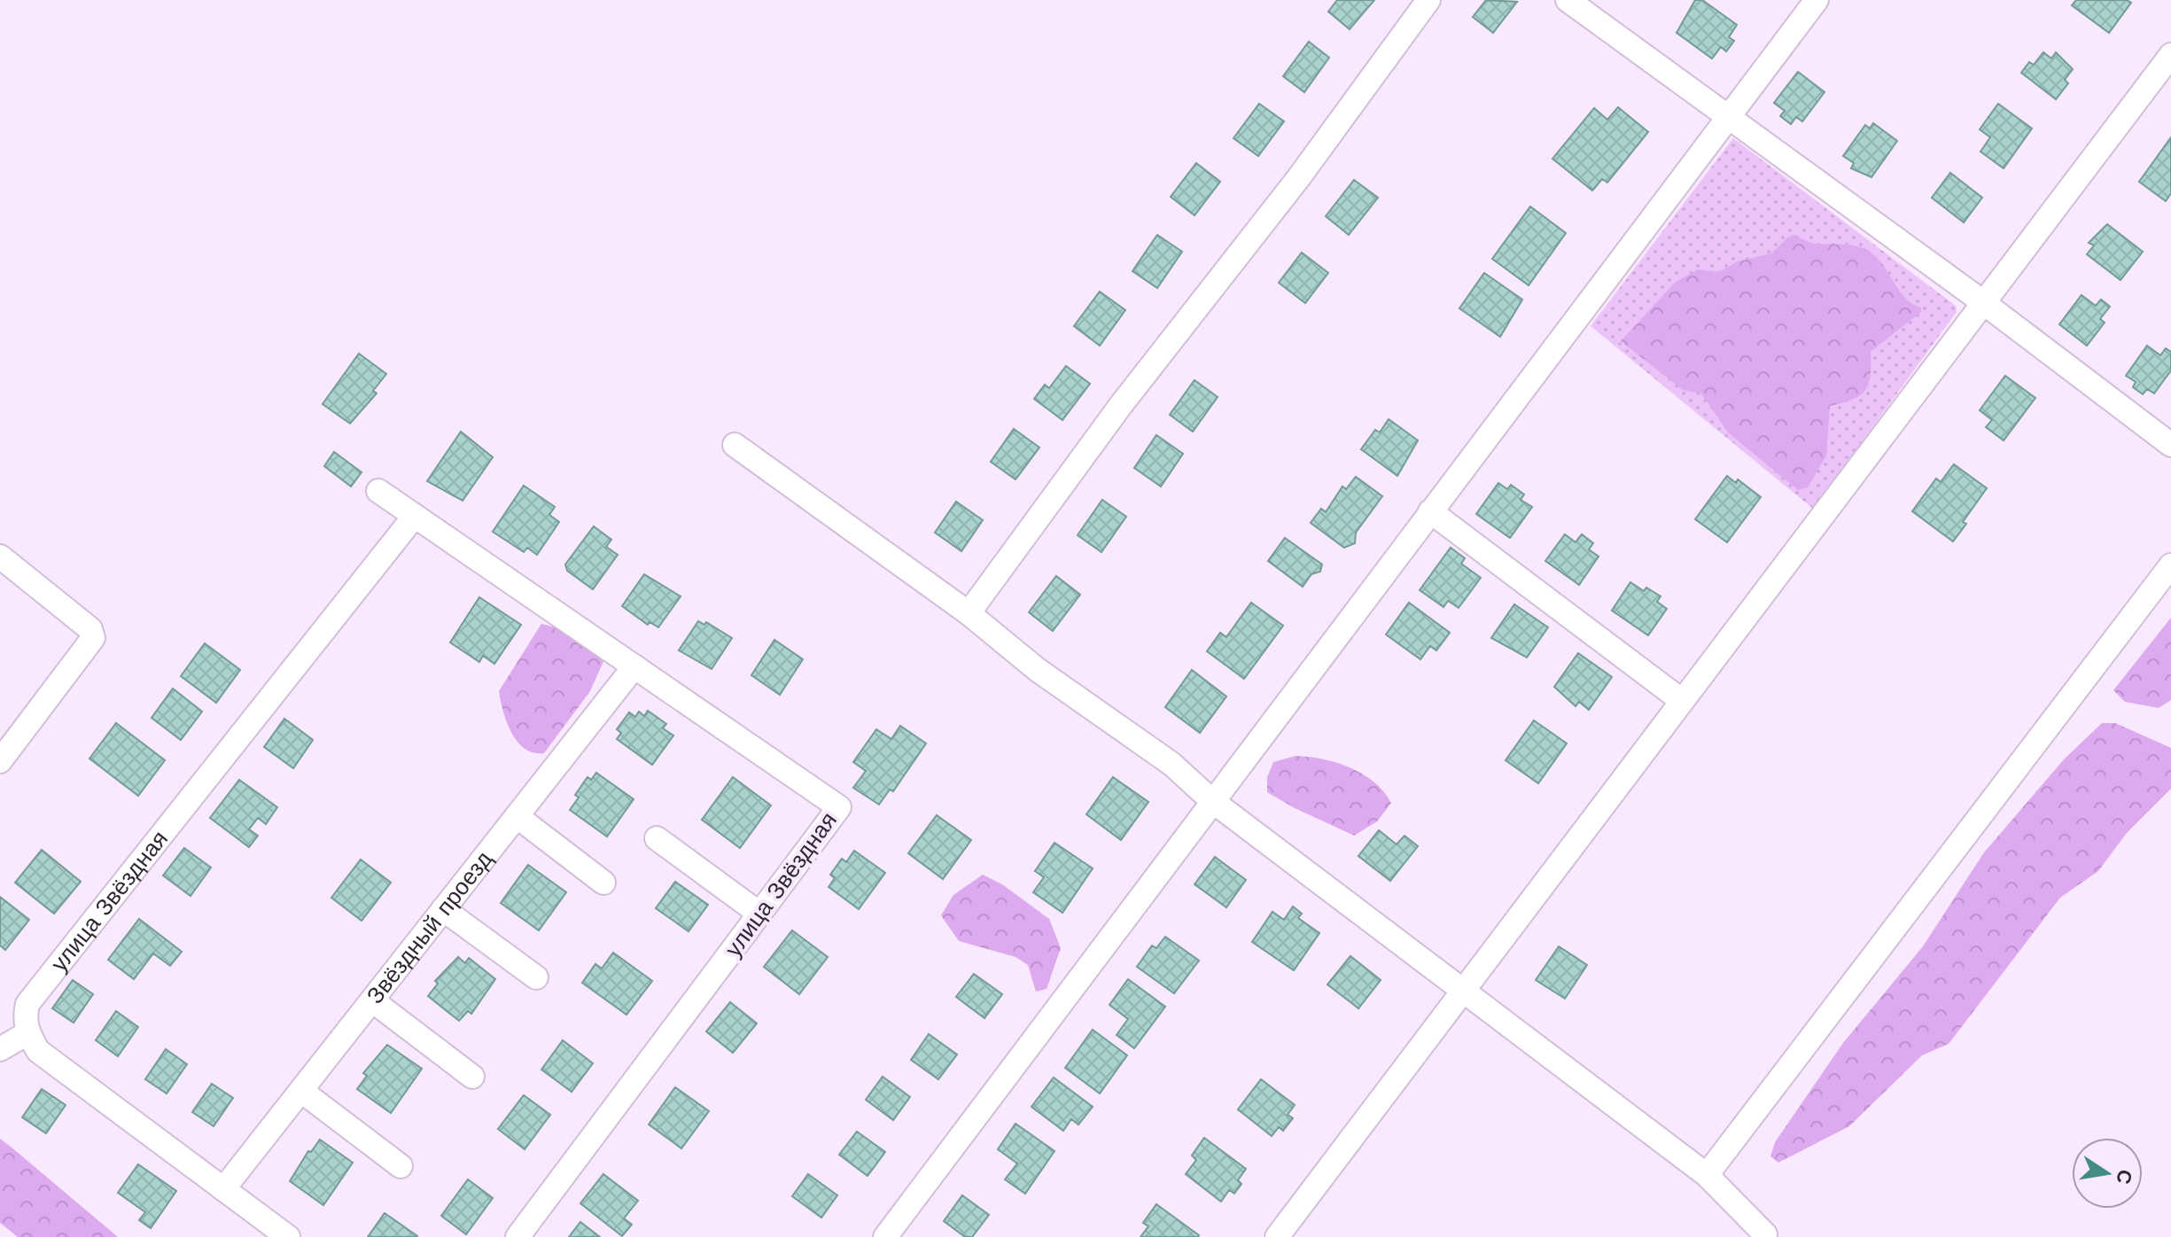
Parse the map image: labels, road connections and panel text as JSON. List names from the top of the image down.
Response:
{
  "streets": {
    "lane": ["улица Звёздная", "Звёздный проезд"]
  },
  "crossings": [
    ["улица Звёздная", "Звёздный проезд"]
  ],
  "north": "right"
}
